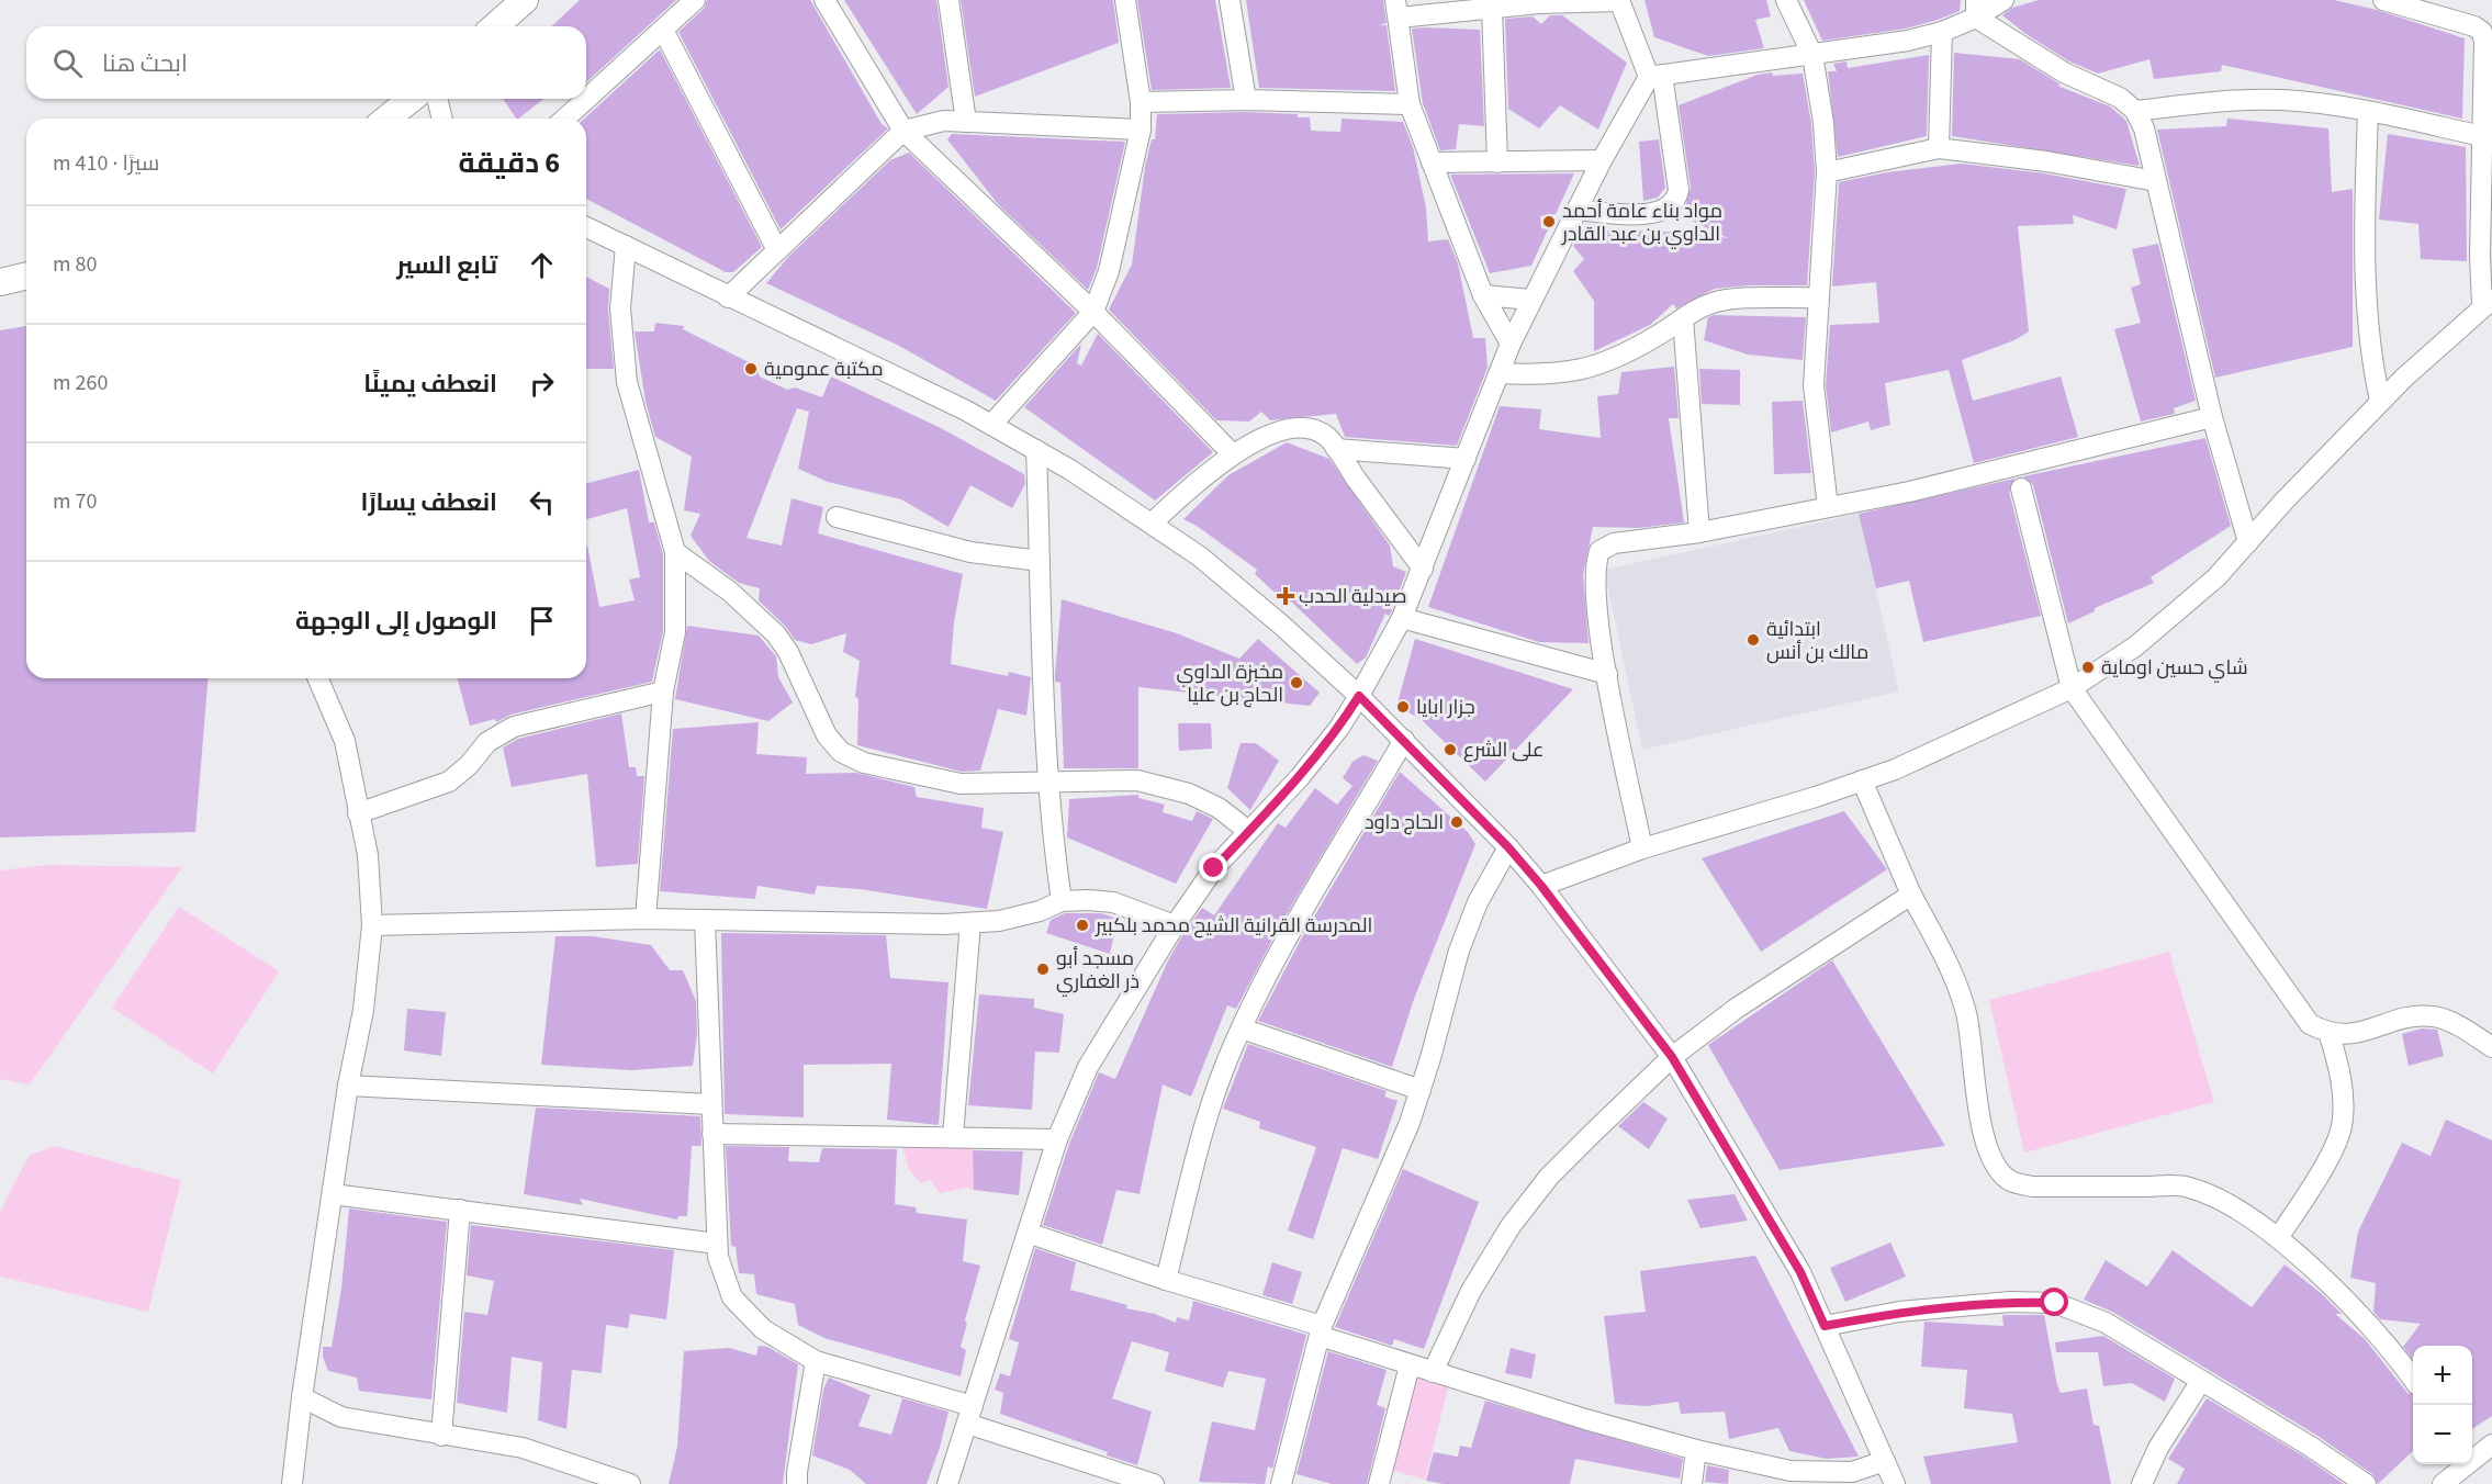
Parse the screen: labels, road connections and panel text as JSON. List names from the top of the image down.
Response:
{
  "places": {
    "other": [
      "مواد بناء عامة أحمد الداوي بن عبد القادر",
      "مكتبة عمومية",
      "ابتدائية مالك بن أنس",
      "شاي حسين اوماية",
      "مخبزة الداوي الحاج بن عليا",
      "جزار ابايا",
      "على الشرع",
      "الحاج داود",
      "المدرسة القرانية الشيح محمد بلكبير",
      "مسجد أبو ذر الغفاري"
    ],
    "health": ["صيدلية الحدب"]
  },
  "page": {
    "search": "ابحث هنا",
    "heading": ["6 دقيقة", "سيرًا · 410 m"],
    "list": [
      ["تابع السير", "80 m"],
      ["انعطف يمينًا", "260 m"],
      ["انعطف يسارًا", "70 m"],
      "الوصول إلى الوجهة"
    ],
    "map_buttons": ["+", "−"]
  }
}
